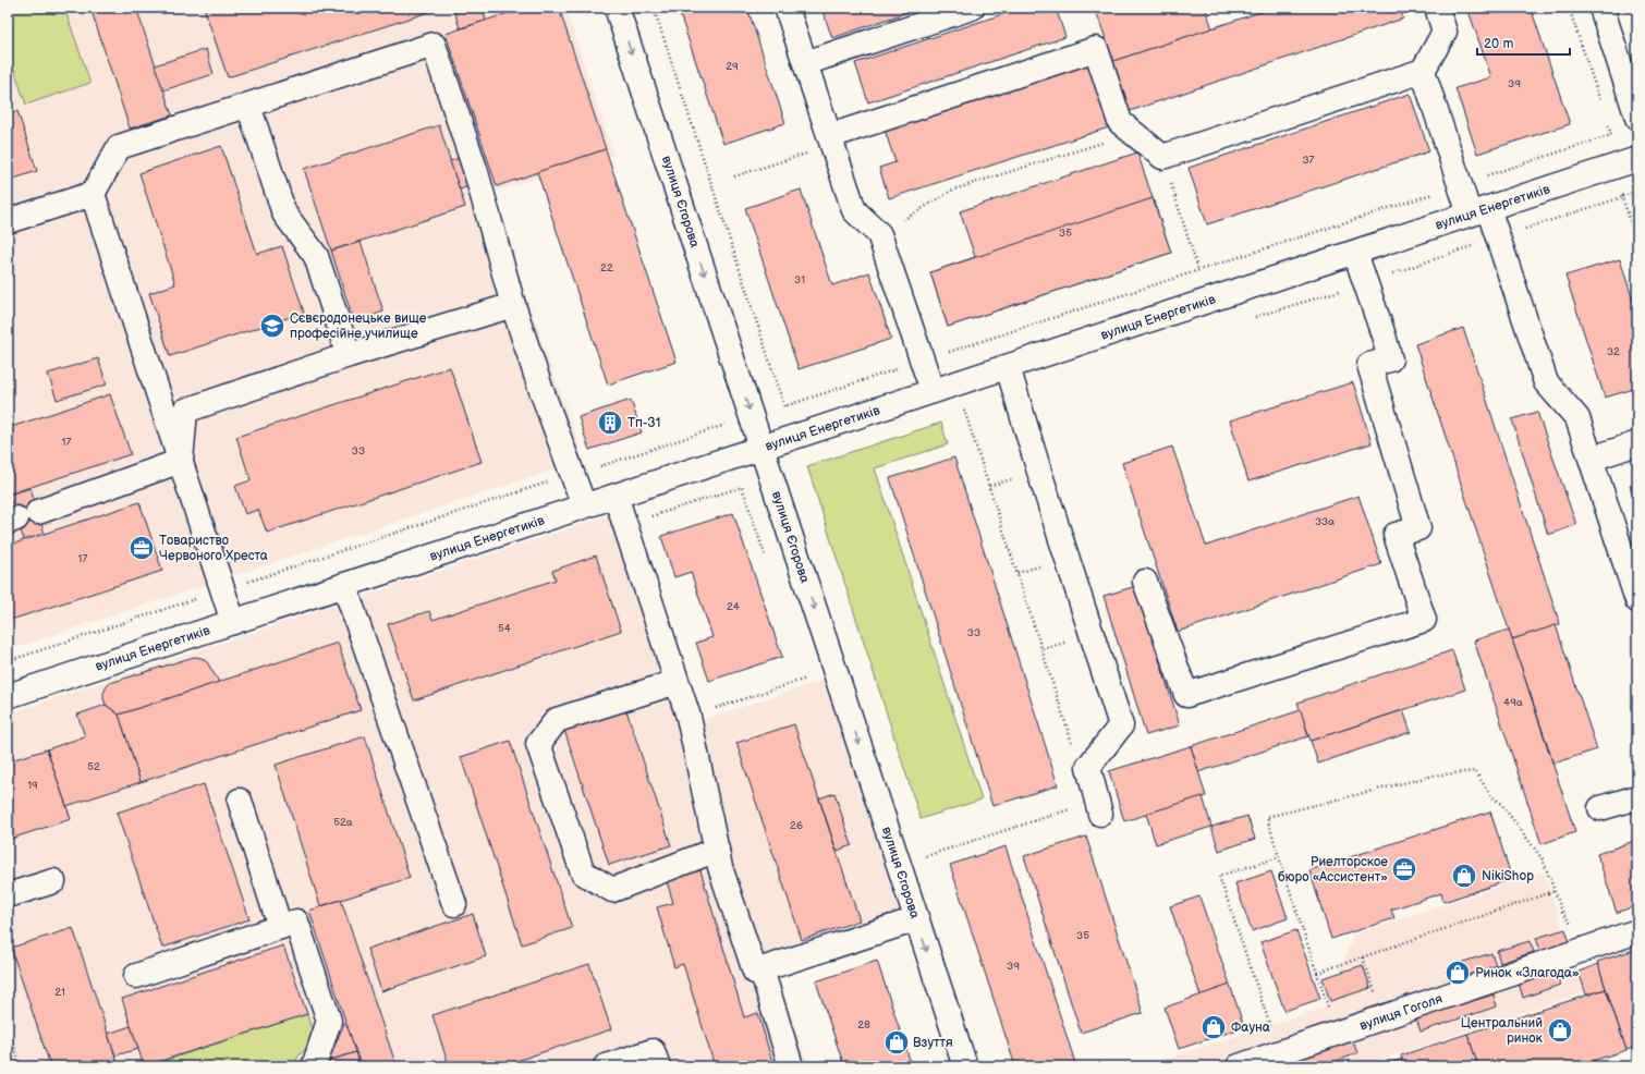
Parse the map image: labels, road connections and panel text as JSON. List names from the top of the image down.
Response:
{
  "streets": {
    "street": ["вулиця Єгорова", "вулиця Енергетиків", "вулиця Гоголя"]
  },
  "crossings": [
    ["вулиця Єгорова", "вулиця Енергетиків"]
  ],
  "places": {
    "school or university": ["Сєвєродонецьке вище професійне училище"],
    "building": ["Тп-31"],
    "office": ["Товариство Червоного Хреста", "Риелторское бюро «Ассистент»"],
    "shop": [
      "NikiShop",
      "Ринок «Злагода»",
      "Фауна",
      "Центральний ринок",
      "Взуття"
    ]
  },
  "house_numbers": [
    "29",
    "39",
    "37",
    "35",
    "22",
    "31",
    "32",
    "17",
    "33",
    "33а",
    "17",
    "24",
    "54",
    "33",
    "49а",
    "52",
    "19",
    "52а",
    "26",
    "35",
    "39",
    "21",
    "28"
  ],
  "scale_bar": "20 m"
}
